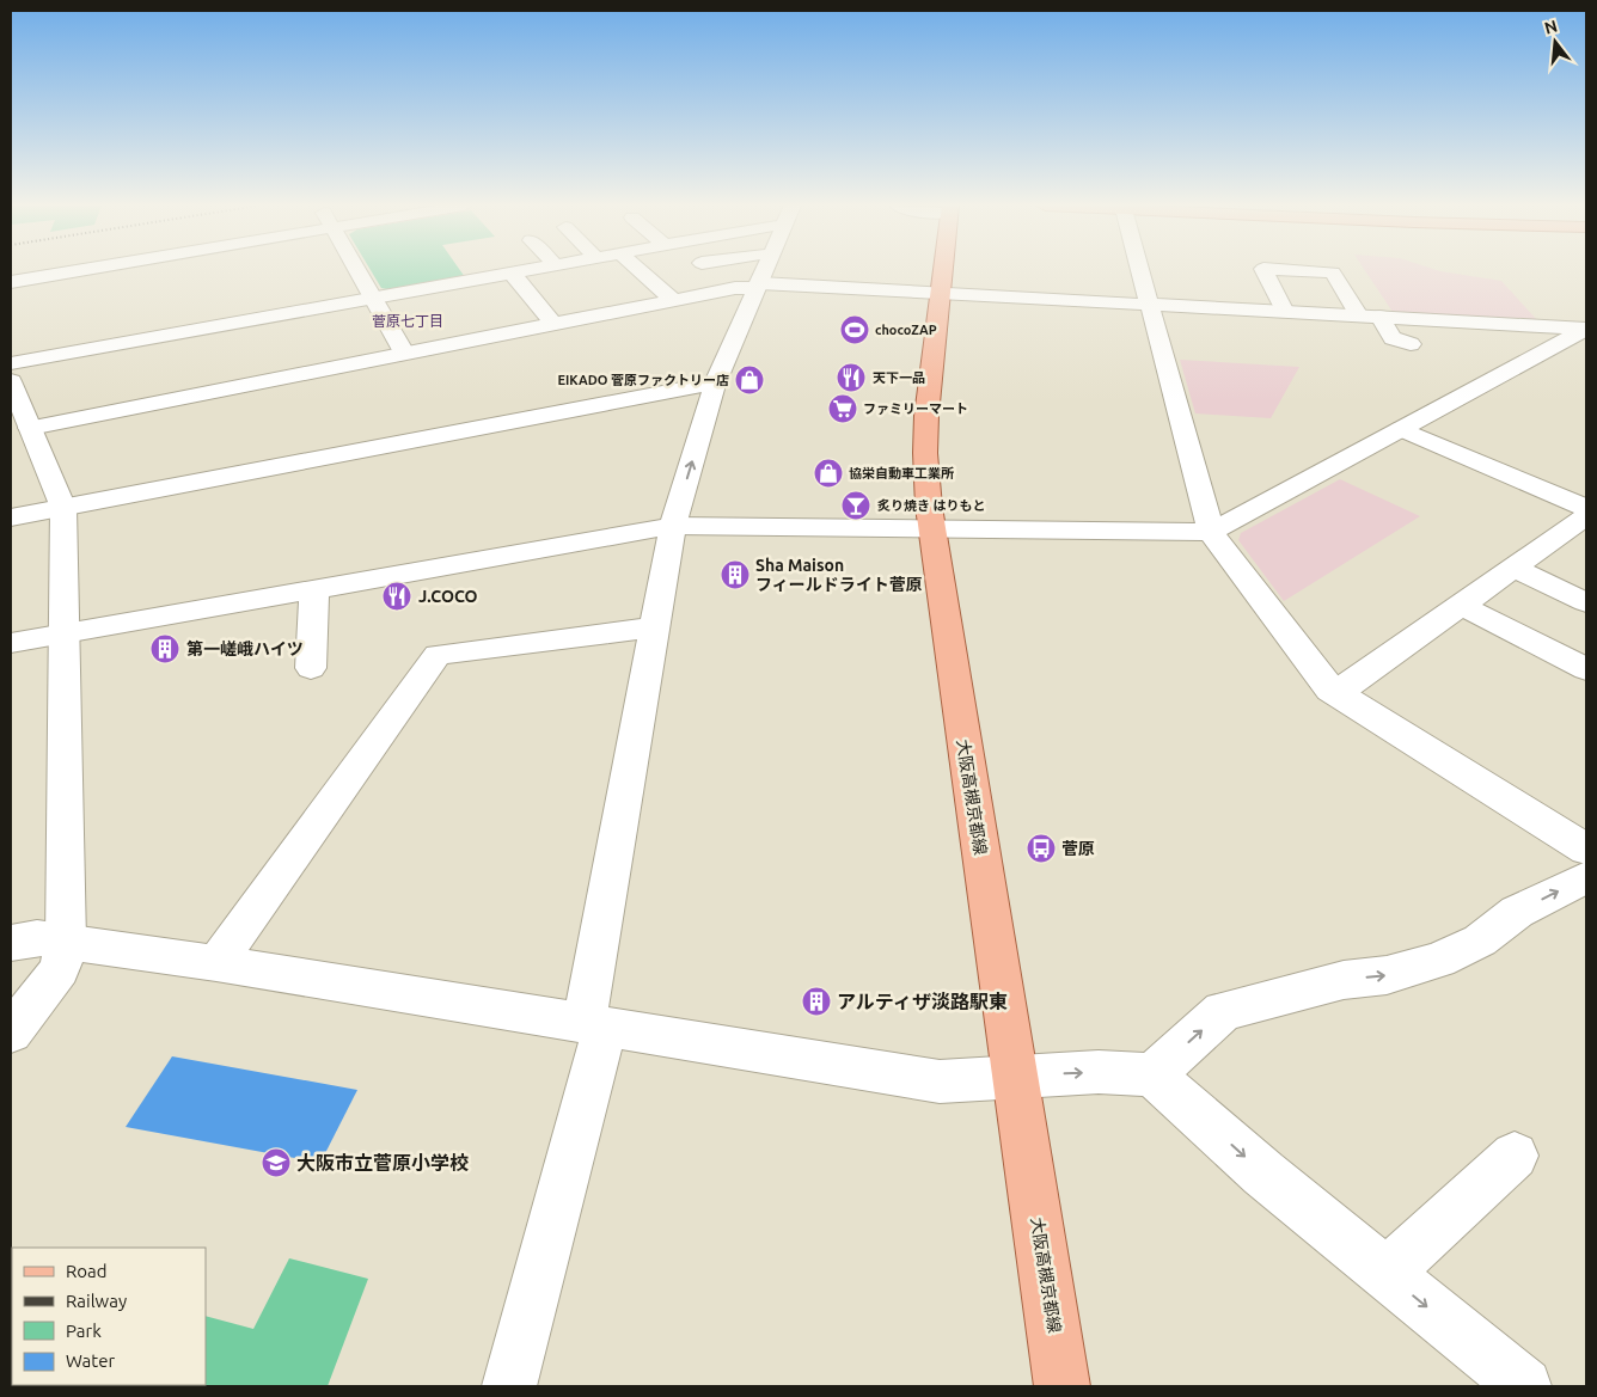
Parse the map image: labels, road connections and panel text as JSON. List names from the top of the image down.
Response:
{
  "streets": {
    "main road": ["大阪高槻京都線"]
  },
  "districts": ["菅原七丁目"],
  "places": {
    "sports": ["chocoZAP"],
    "restaurant": ["天下一品", "J.COCO"],
    "shop": ["EIKADO 菅原ファクトリー店", "協栄自動車工業所"],
    "supermarket": ["ファミリーマート"],
    "bar": ["炙り焼き はりもと"],
    "building": ["Sha Maison フィールドライト菅原", "第一嵯峨ハイツ", "アルティザ淡路駅東"],
    "bus stop": ["菅原"],
    "school or university": ["大阪市立菅原小学校"]
  },
  "legend": [
    "Road",
    "Railway",
    "Park",
    "Water"
  ],
  "north": "top"
}
